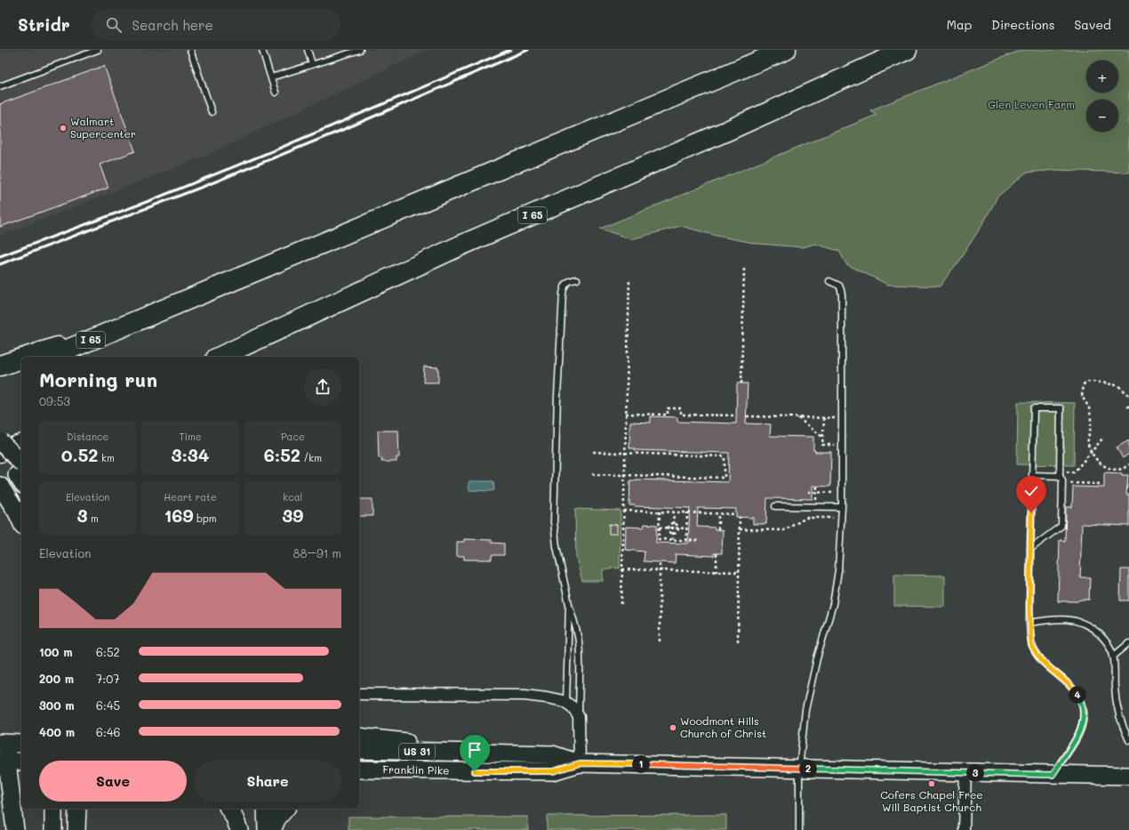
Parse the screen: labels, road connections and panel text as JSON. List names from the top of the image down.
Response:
{
  "streets": {
    "highway": ["I 65"],
    "main road": ["US 31", "Franklin Pike"]
  },
  "parks": ["Glen Leven Farm"],
  "places": ["Walmart Supercenter", "Woodmont Hills Church of Christ", "Cofers Chapel Free Will Baptist Church"],
  "page": {
    "header": "Stridr",
    "search": "Search here",
    "nav": ["Map", "Directions", "Saved"],
    "map_buttons": ["+", "−"],
    "heading": ["Morning run", "09:53"],
    "stats": [
      ["Distance", "0.52 km"],
      ["Time", "3:34"],
      ["Pace", "6:52 /km"],
      ["Elevation", "3 m"],
      ["Heart rate", "169 bpm"],
      ["kcal", "39"]
    ],
    "chart": ["Elevation", "88–91 m"],
    "list": [
      {
        "name": "100 m",
        "note": "6:52"
      },
      {
        "name": "200 m",
        "note": "7:07"
      },
      {
        "name": "300 m",
        "note": "6:45"
      },
      {
        "name": "400 m",
        "note": "6:46"
      }
    ],
    "pins": [
      "4",
      "1",
      "2",
      "3"
    ],
    "buttons": ["Save", "Share"]
  }
}
